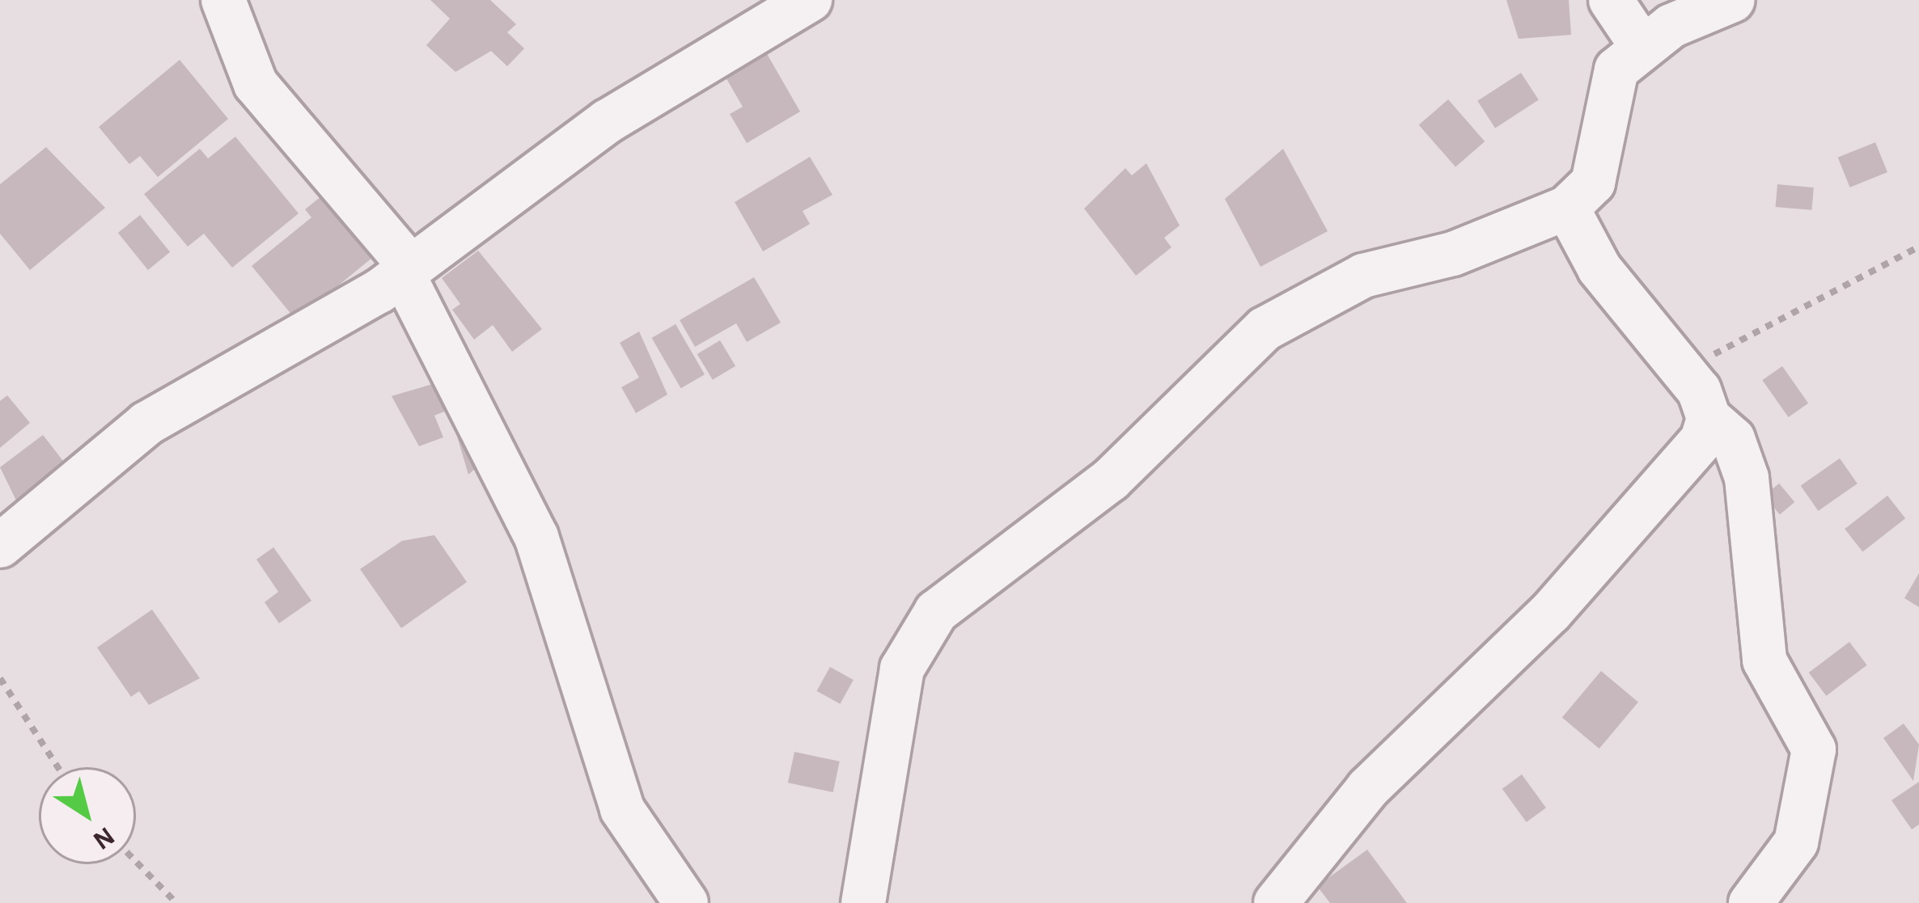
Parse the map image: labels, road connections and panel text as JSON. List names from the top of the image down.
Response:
{
  "north": "bottom right"
}
